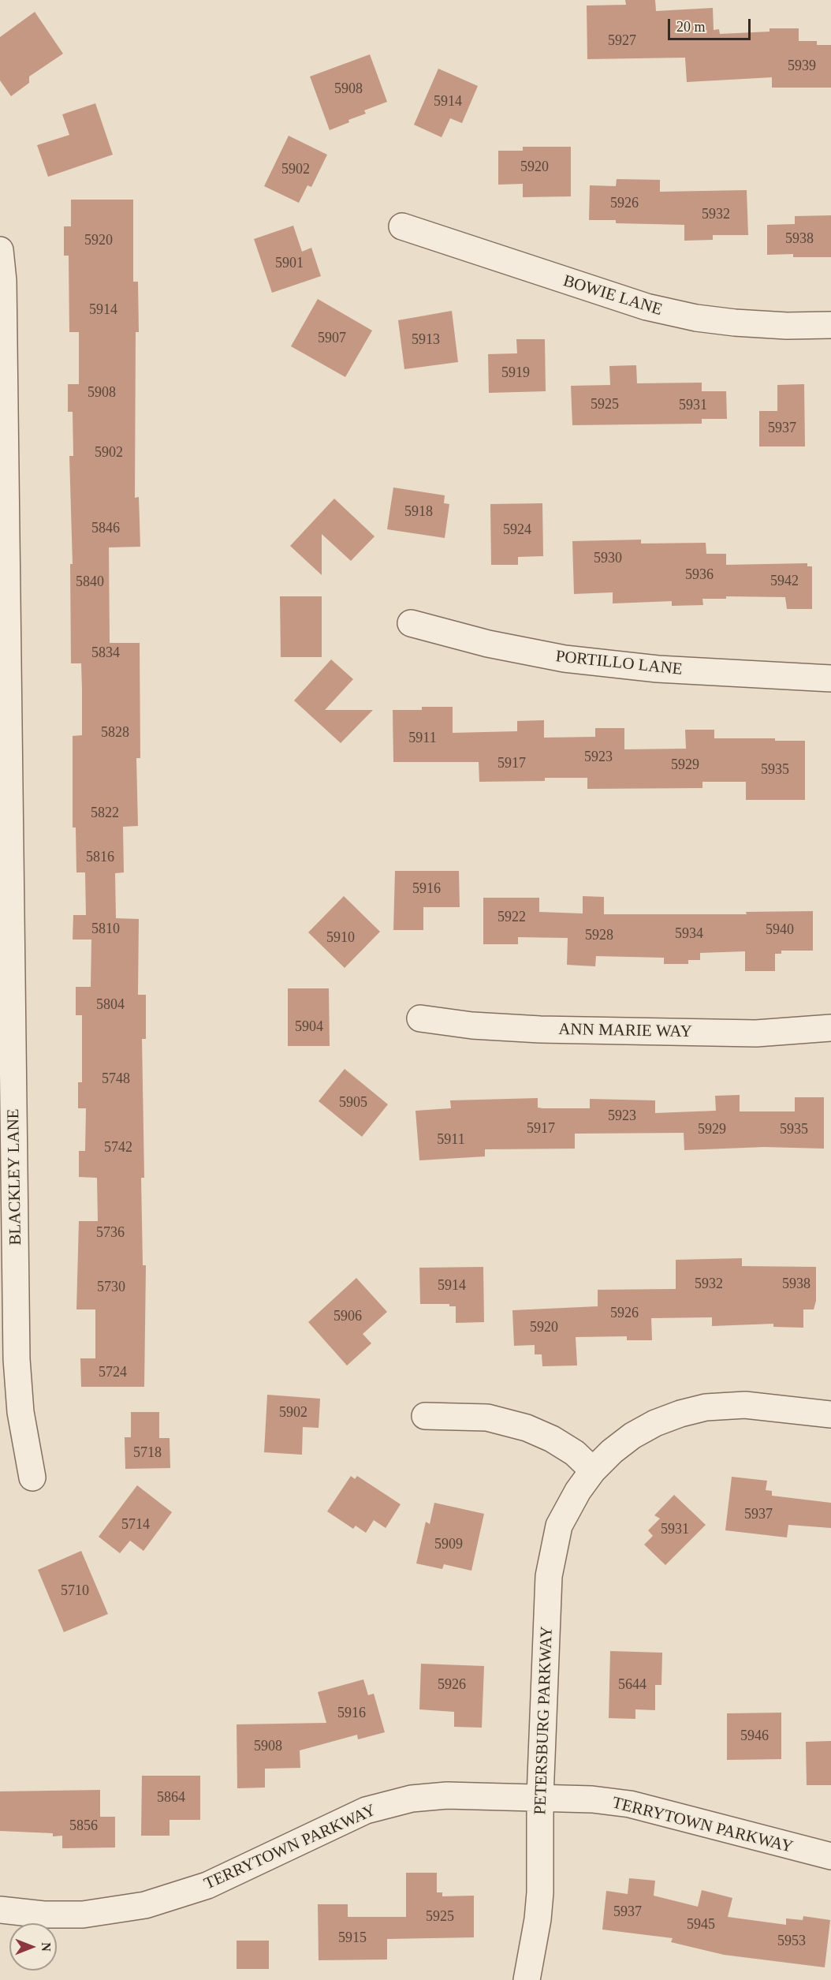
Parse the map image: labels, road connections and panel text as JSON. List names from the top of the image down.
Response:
{
  "streets": {
    "street": [
      "BOWIE LANE",
      "PORTILLO LANE",
      "ANN MARIE WAY",
      "BLACKLEY LANE",
      "PETERSBURG PARKWAY",
      "TERRYTOWN PARKWAY"
    ]
  },
  "crossings": [
    ["PETERSBURG PARKWAY", "TERRYTOWN PARKWAY"]
  ],
  "house_numbers": [
    "5927",
    "5939",
    "5908",
    "5914",
    "5920",
    "5902",
    "5926",
    "5932",
    "5938",
    "5920",
    "5901",
    "5914",
    "5907",
    "5913",
    "5919",
    "5908",
    "5925",
    "5931",
    "5937",
    "5902",
    "5918",
    "5846",
    "5924",
    "5930",
    "5936",
    "5942",
    "5840",
    "5834",
    "5828",
    "5911",
    "5923",
    "5917",
    "5929",
    "5935",
    "5822",
    "5816",
    "5916",
    "5922",
    "5810",
    "5940",
    "5934",
    "5928",
    "5910",
    "5804",
    "5904",
    "5748",
    "5905",
    "5923",
    "5917",
    "5929",
    "5935",
    "5911",
    "5742",
    "5736",
    "5932",
    "5938",
    "5914",
    "5730",
    "5926",
    "5906",
    "5920",
    "5724",
    "5902",
    "5718",
    "5937",
    "5714",
    "5931",
    "5909",
    "5710",
    "5926",
    "5644",
    "5916",
    "5946",
    "5908",
    "5864",
    "5856",
    "5937",
    "5925",
    "5945",
    "5915",
    "5953"
  ],
  "scale_bar": "20 m",
  "north": "right"
}
